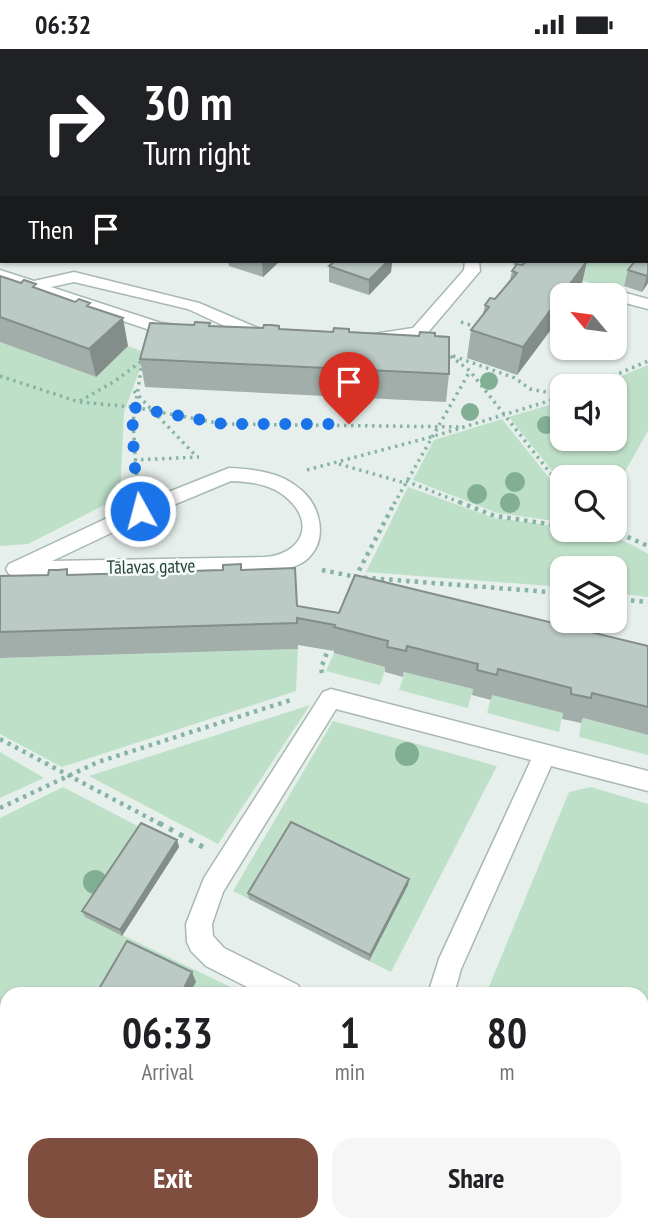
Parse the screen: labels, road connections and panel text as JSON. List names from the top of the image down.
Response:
{
  "streets": {
    "street": ["Tālavas gatve"]
  },
  "north": "top left",
  "page": {
    "status": "06:32",
    "turn": ["30 m", "Turn right"],
    "then": "Then",
    "eta": [
      "06:33",
      "Arrival",
      "1",
      "min",
      "80",
      "m"
    ],
    "buttons": ["Exit", "Share"]
  }
}
